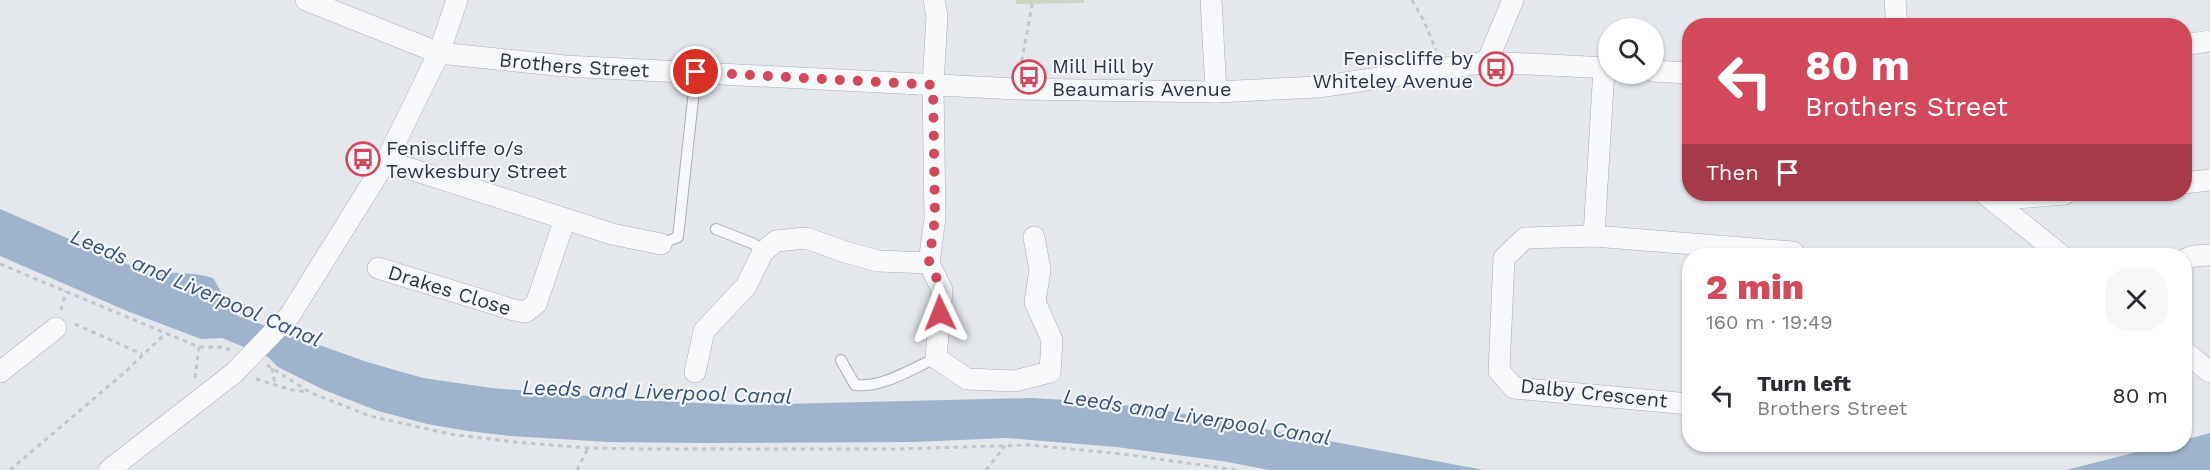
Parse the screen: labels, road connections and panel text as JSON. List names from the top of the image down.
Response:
{
  "streets": {
    "street": ["Brothers Street", "Drakes Close", "Dalby Crescent"]
  },
  "water": ["Leeds and Liverpool Canal"],
  "places": {
    "bus stop": ["Feniscliffe by Whiteley Avenue", "Mill Hill by Beaumaris Avenue", "Feniscliffe o/s Tewkesbury Street"]
  },
  "page": {
    "turn": ["80 m", "Brothers Street"],
    "then": "Then",
    "heading": ["2 min", "160 m · 19:49"],
    "list": [
      {
        "name": "Turn left",
        "note": "Brothers Street",
        "value": "80 m"
      }
    ]
  }
}
